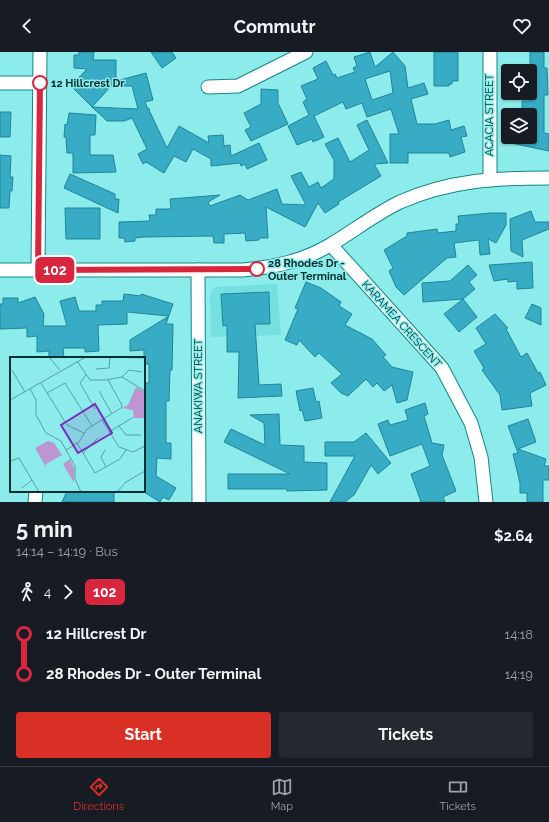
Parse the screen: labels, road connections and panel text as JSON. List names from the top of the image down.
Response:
{
  "streets": {
    "street": ["ACACIA STREET", "KARAMEA CRESCENT", "ANAKIWA STREET"]
  },
  "places": ["12 Hillcrest Dr", "28 Rhodes Dr - Outer Terminal"],
  "lines": ["bus line 102"],
  "page": {
    "header": "Commutr",
    "on_map": "102",
    "heading": ["5 min", "14:14 – 14:19 · Bus", "$2.64"],
    "legs": ["4", "102"],
    "list": [
      {
        "name": "12 Hillcrest Dr",
        "value": "14:18"
      },
      {
        "name": "28 Rhodes Dr - Outer Terminal",
        "value": "14:19"
      }
    ],
    "buttons": ["Start", "Tickets"],
    "tabs": ["Directions", "Map", "Tickets"]
  }
}
